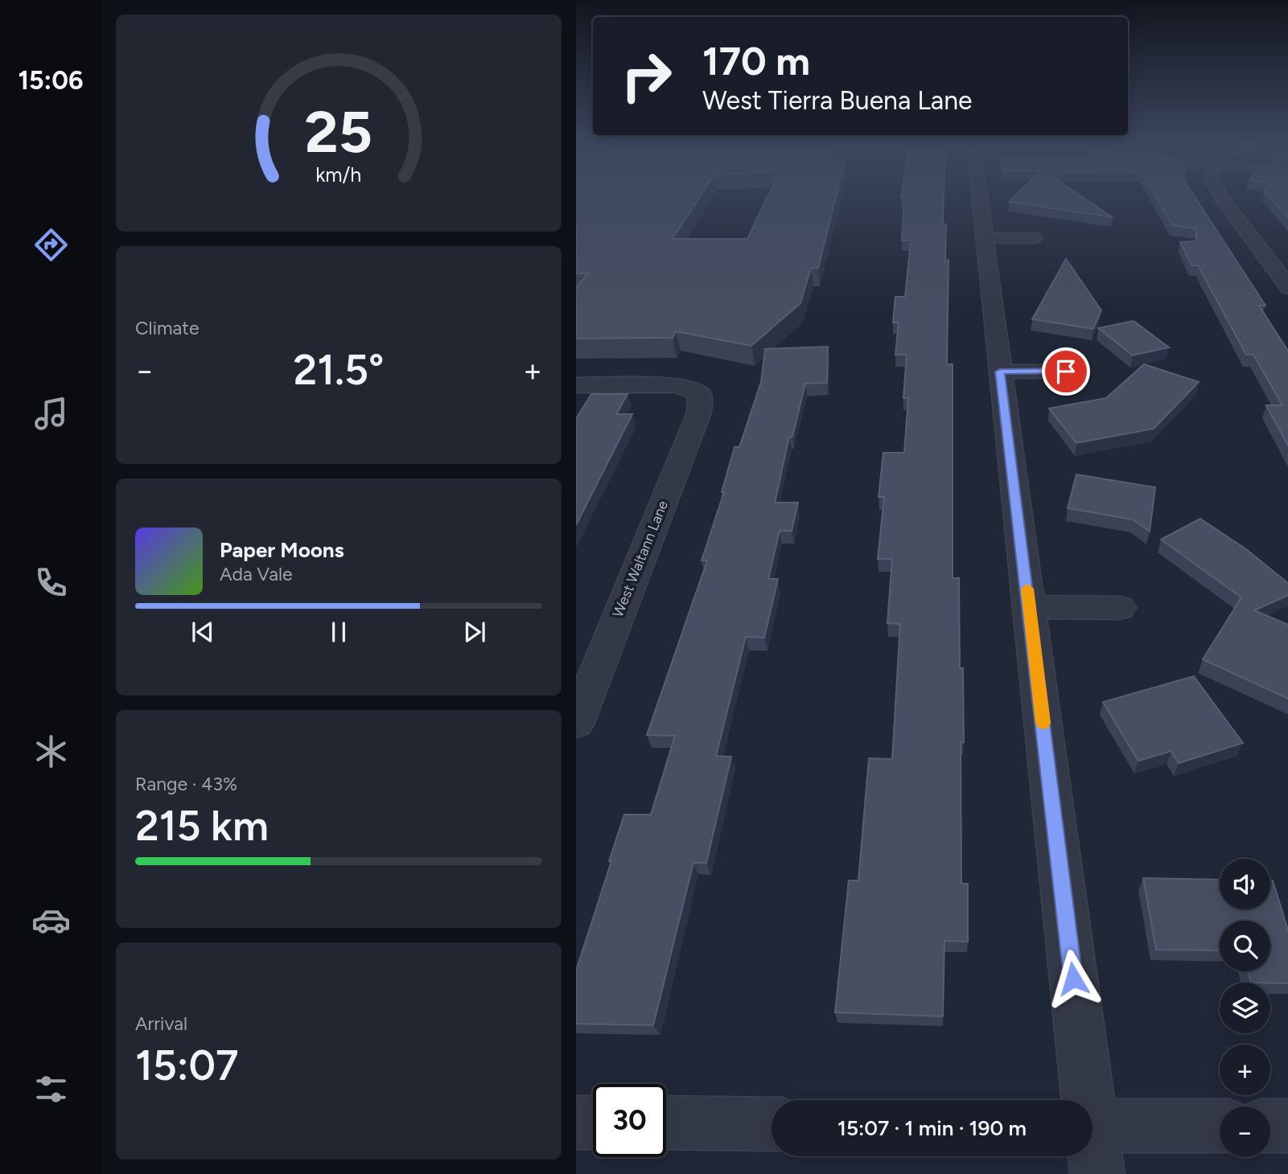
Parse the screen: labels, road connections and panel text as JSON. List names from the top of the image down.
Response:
{
  "streets": {
    "street": ["West Waltann Lane"]
  },
  "page": {
    "tabs": "15:06",
    "turn": ["170 m", "West Tierra Buena Lane"],
    "tile": [
      "Climate",
      ["Range · 43%", "215 km"],
      ["Arrival", "15:07"]
    ],
    "heat": ["−", "21.5°", "+"],
    "song": ["Paper Moons", "Ada Vale"],
    "map_buttons": ["+", "−"],
    "limit": "30",
    "trip": "15:07 · 1 min · 190 m",
    "gauge": ["25", "km/h"]
  }
}
